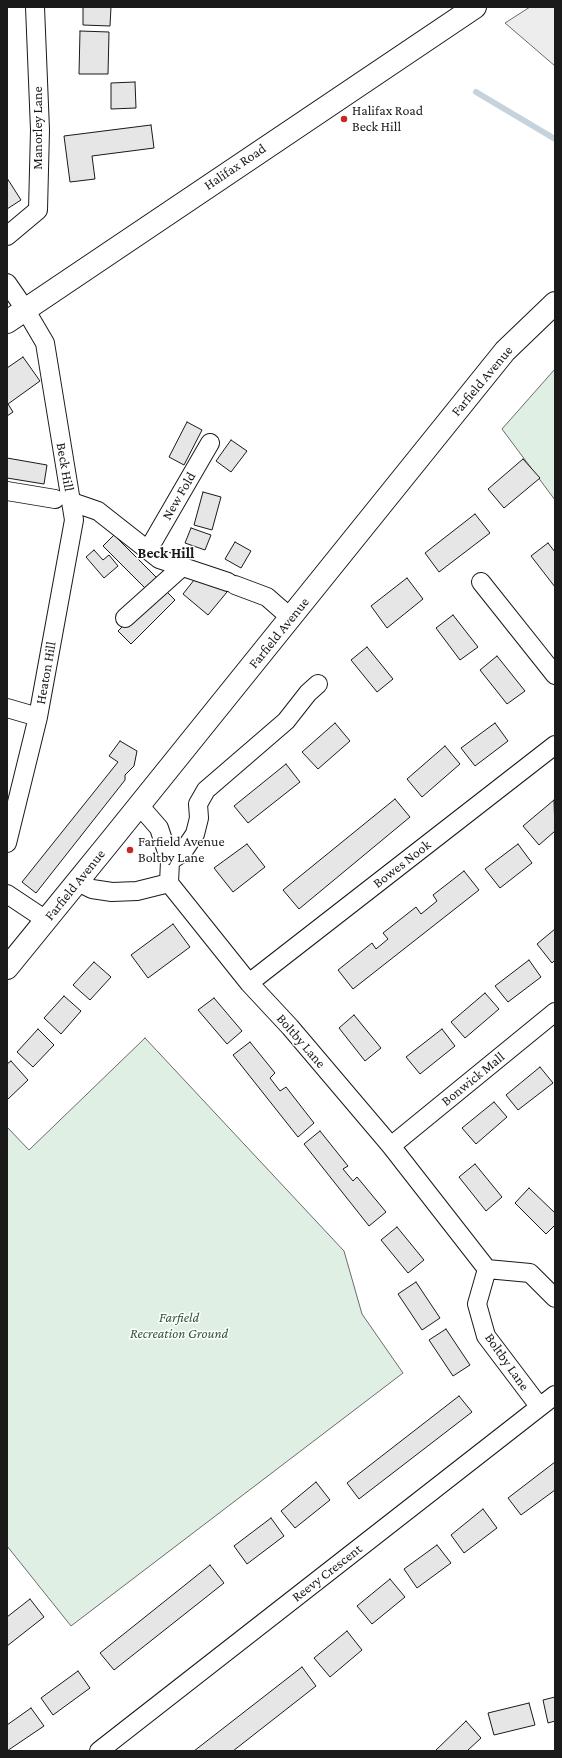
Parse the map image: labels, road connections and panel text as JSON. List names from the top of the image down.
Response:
{
  "streets": {
    "main road": ["Halifax Road", "Farfield Avenue"],
    "street": [
      "Manorley Lane",
      "Beck Hill",
      "New Fold",
      "Heaton Hill",
      "Bowes Nook",
      "Boltby Lane",
      "Bonwick Mall",
      "Reevy Crescent"
    ]
  },
  "crossings": [
    ["Halifax Road", "Beck Hill"],
    ["Farfield Avenue", "Beck Hill"],
    ["Beck Hill", "New Fold"],
    ["Beck Hill", "Heaton Hill"],
    ["Bowes Nook", "Boltby Lane"],
    ["Boltby Lane", "Bonwick Mall"],
    ["Boltby Lane", "Reevy Crescent"]
  ],
  "districts": ["Beck Hill"],
  "parks": ["Farfield Recreation Ground"],
  "places": ["Halifax Road Beck Hill", "Farfield Avenue Boltby Lane"]
}
